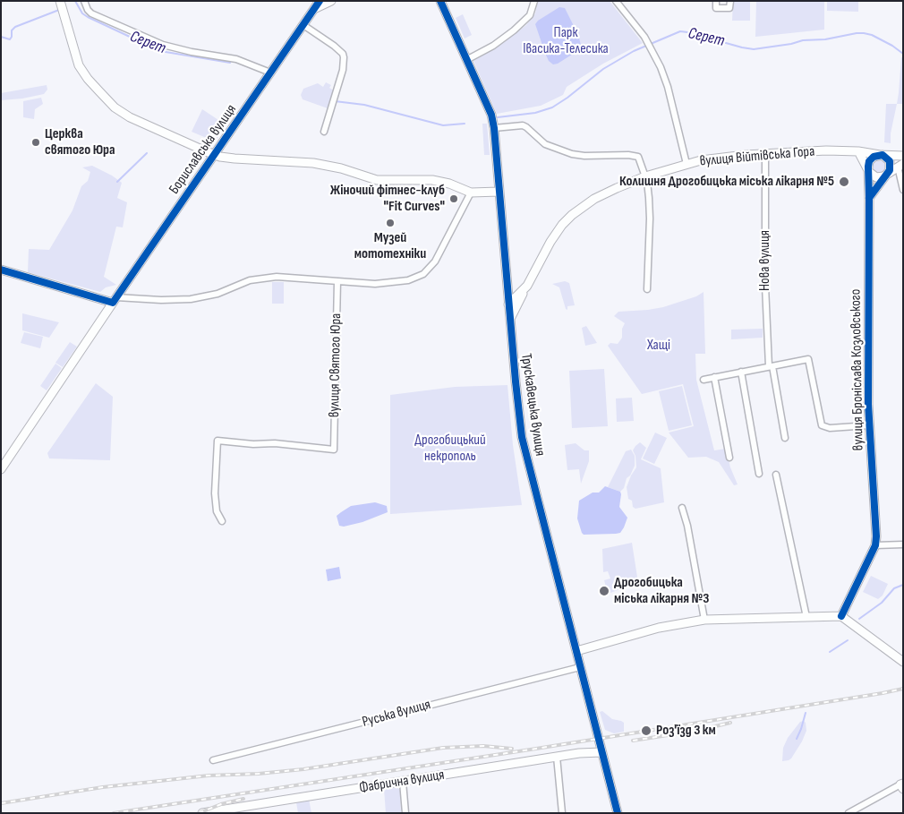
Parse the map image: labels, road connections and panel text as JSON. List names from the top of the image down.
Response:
{
  "streets": {
    "street": [
      "Бориславська вулиця",
      "вулиця Війтівська Гора",
      "Нова вулиця",
      "вулиця Святого Юра",
      "вулиця Броніслава Козловського",
      "Трускавецька вулиця",
      "Руська вулиця",
      "Фабрична вулиця"
    ]
  },
  "crossings": [
    ["вулиця Війтівська Гора", "Нова вулиця"],
    ["вулиця Війтівська Гора", "вулиця Броніслава Козловського"],
    ["вулиця Війтівська Гора", "Трускавецька вулиця"],
    ["Трускавецька вулиця", "Руська вулиця"],
    ["Трускавецька вулиця", "Фабрична вулиця"]
  ],
  "water": ["Серет"],
  "parks": ["Парк Івасика-Телесика", "Хащі", "Дрогобицький некрополь"],
  "places": [
    "Церква святого Юра",
    "Колишня Дрогобицька міська лікарня №5",
    "Жіночий фітнес-клуб \"Fit Curves\"",
    "Музей мототехніки",
    "Дрогобицька міська лікарня №3",
    "Роз'їзд 3 км"
  ]
}
